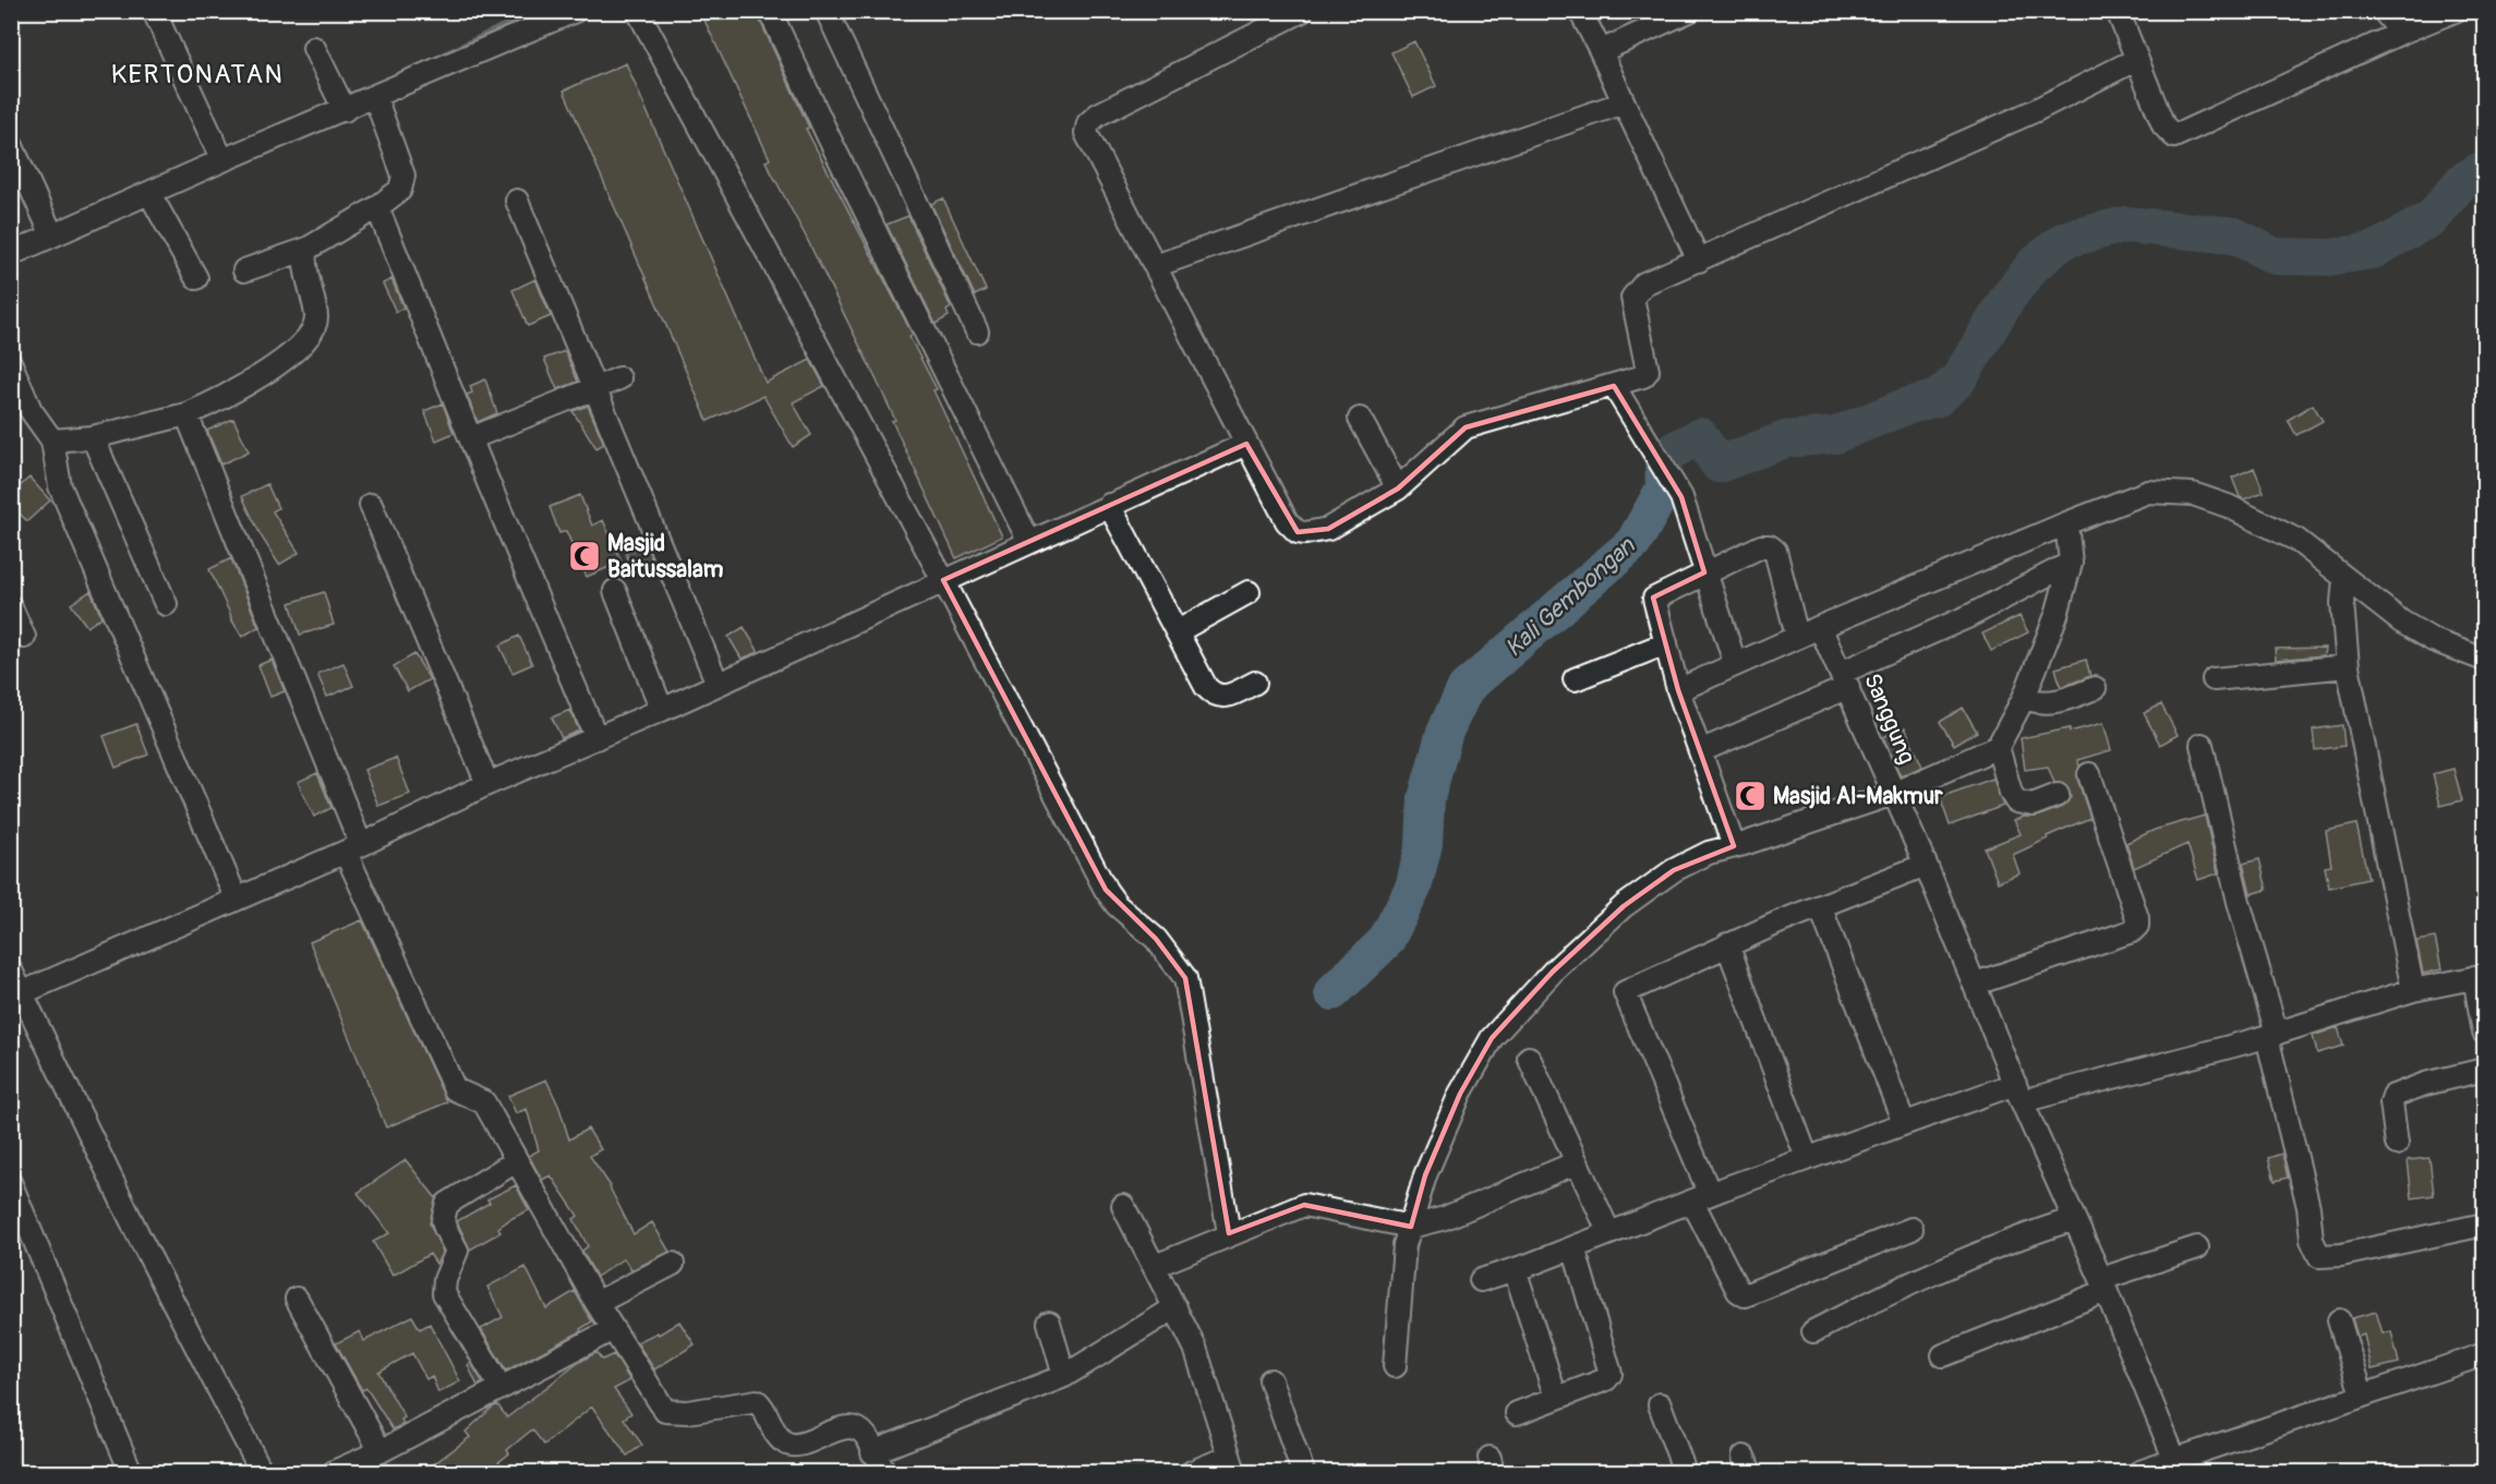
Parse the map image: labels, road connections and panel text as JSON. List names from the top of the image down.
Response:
{
  "streets": {
    "street": ["Sanggung"]
  },
  "districts": ["KERTONATAN"],
  "water": ["Kali Gembongan"],
  "places": {
    "mosque": ["Masjid Baitussalam", "Masjid Al-Makmur"]
  }
}
